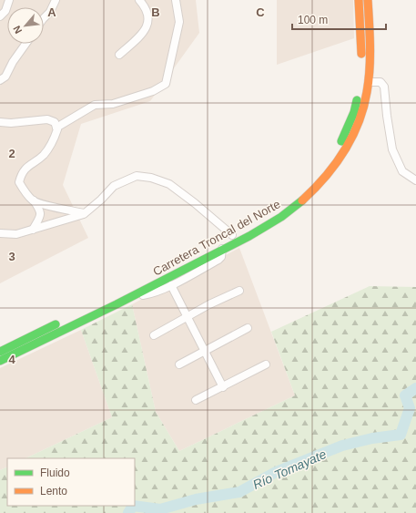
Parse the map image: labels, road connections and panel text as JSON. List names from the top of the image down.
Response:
{
  "streets": {
    "main road": ["Carretera Troncal del Norte"]
  },
  "water": ["Río Tomayate"],
  "legend": ["Fluido", "Lento"],
  "scale_bar": "100 m",
  "north": "bottom left",
  "grid": {
    "columns": ["A", "B", "C"],
    "rows": ["2", "3", "4"]
  }
}
